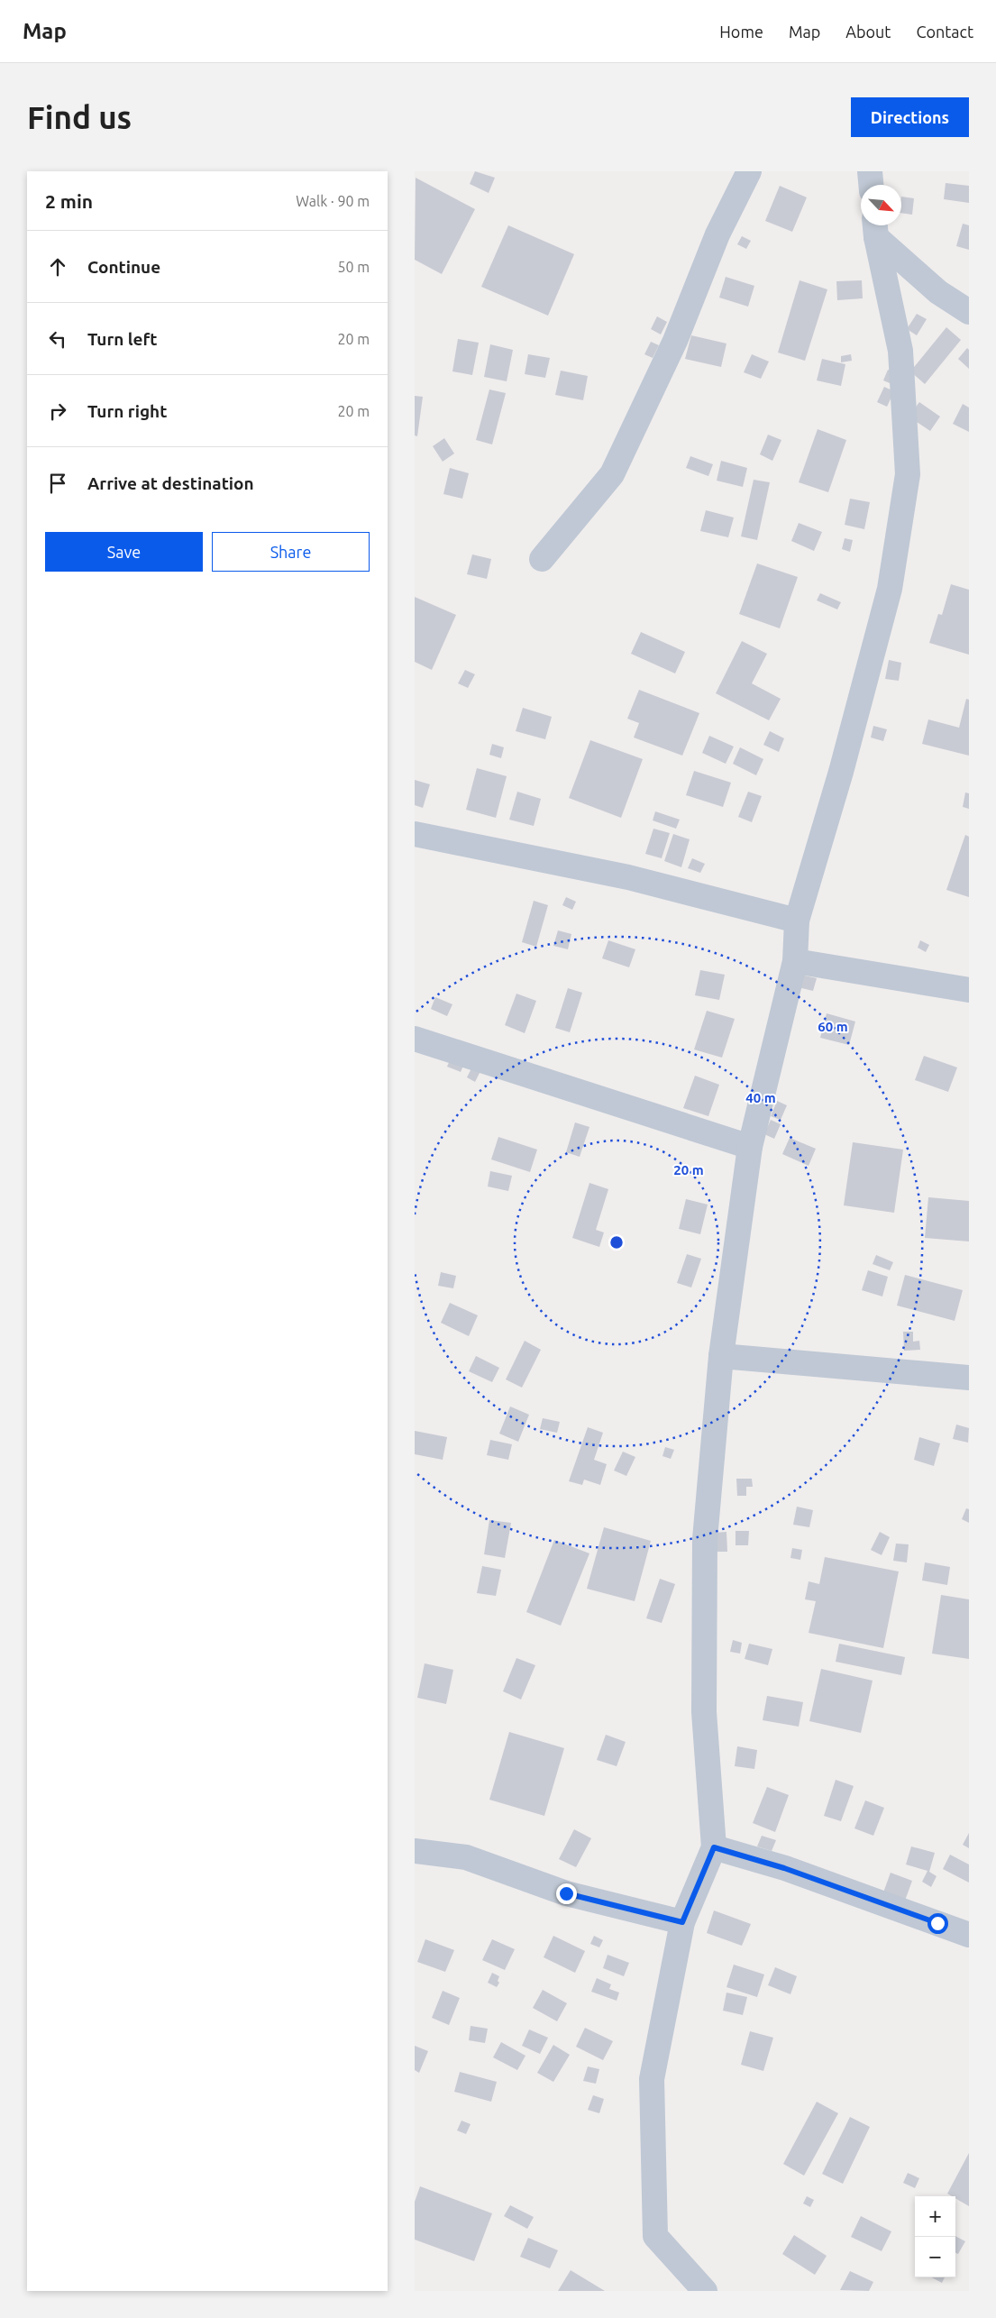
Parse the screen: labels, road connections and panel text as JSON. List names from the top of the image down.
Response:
{
  "north": "bottom right",
  "page": {
    "header": "Map",
    "nav": [
      "Home",
      "Map",
      "About",
      "Contact"
    ],
    "buttons": [
      "Directions",
      ["Save", "Share"]
    ],
    "title": "Find us",
    "heading": ["2 min", "Walk · 90 m"],
    "list": [
      ["Continue", "50 m"],
      ["Turn left", "20 m"],
      ["Turn right", "20 m"],
      "Arrive at destination"
    ],
    "map_buttons": ["+", "−"]
  },
  "rings": ["60 m", "40 m", "20 m"]
}
